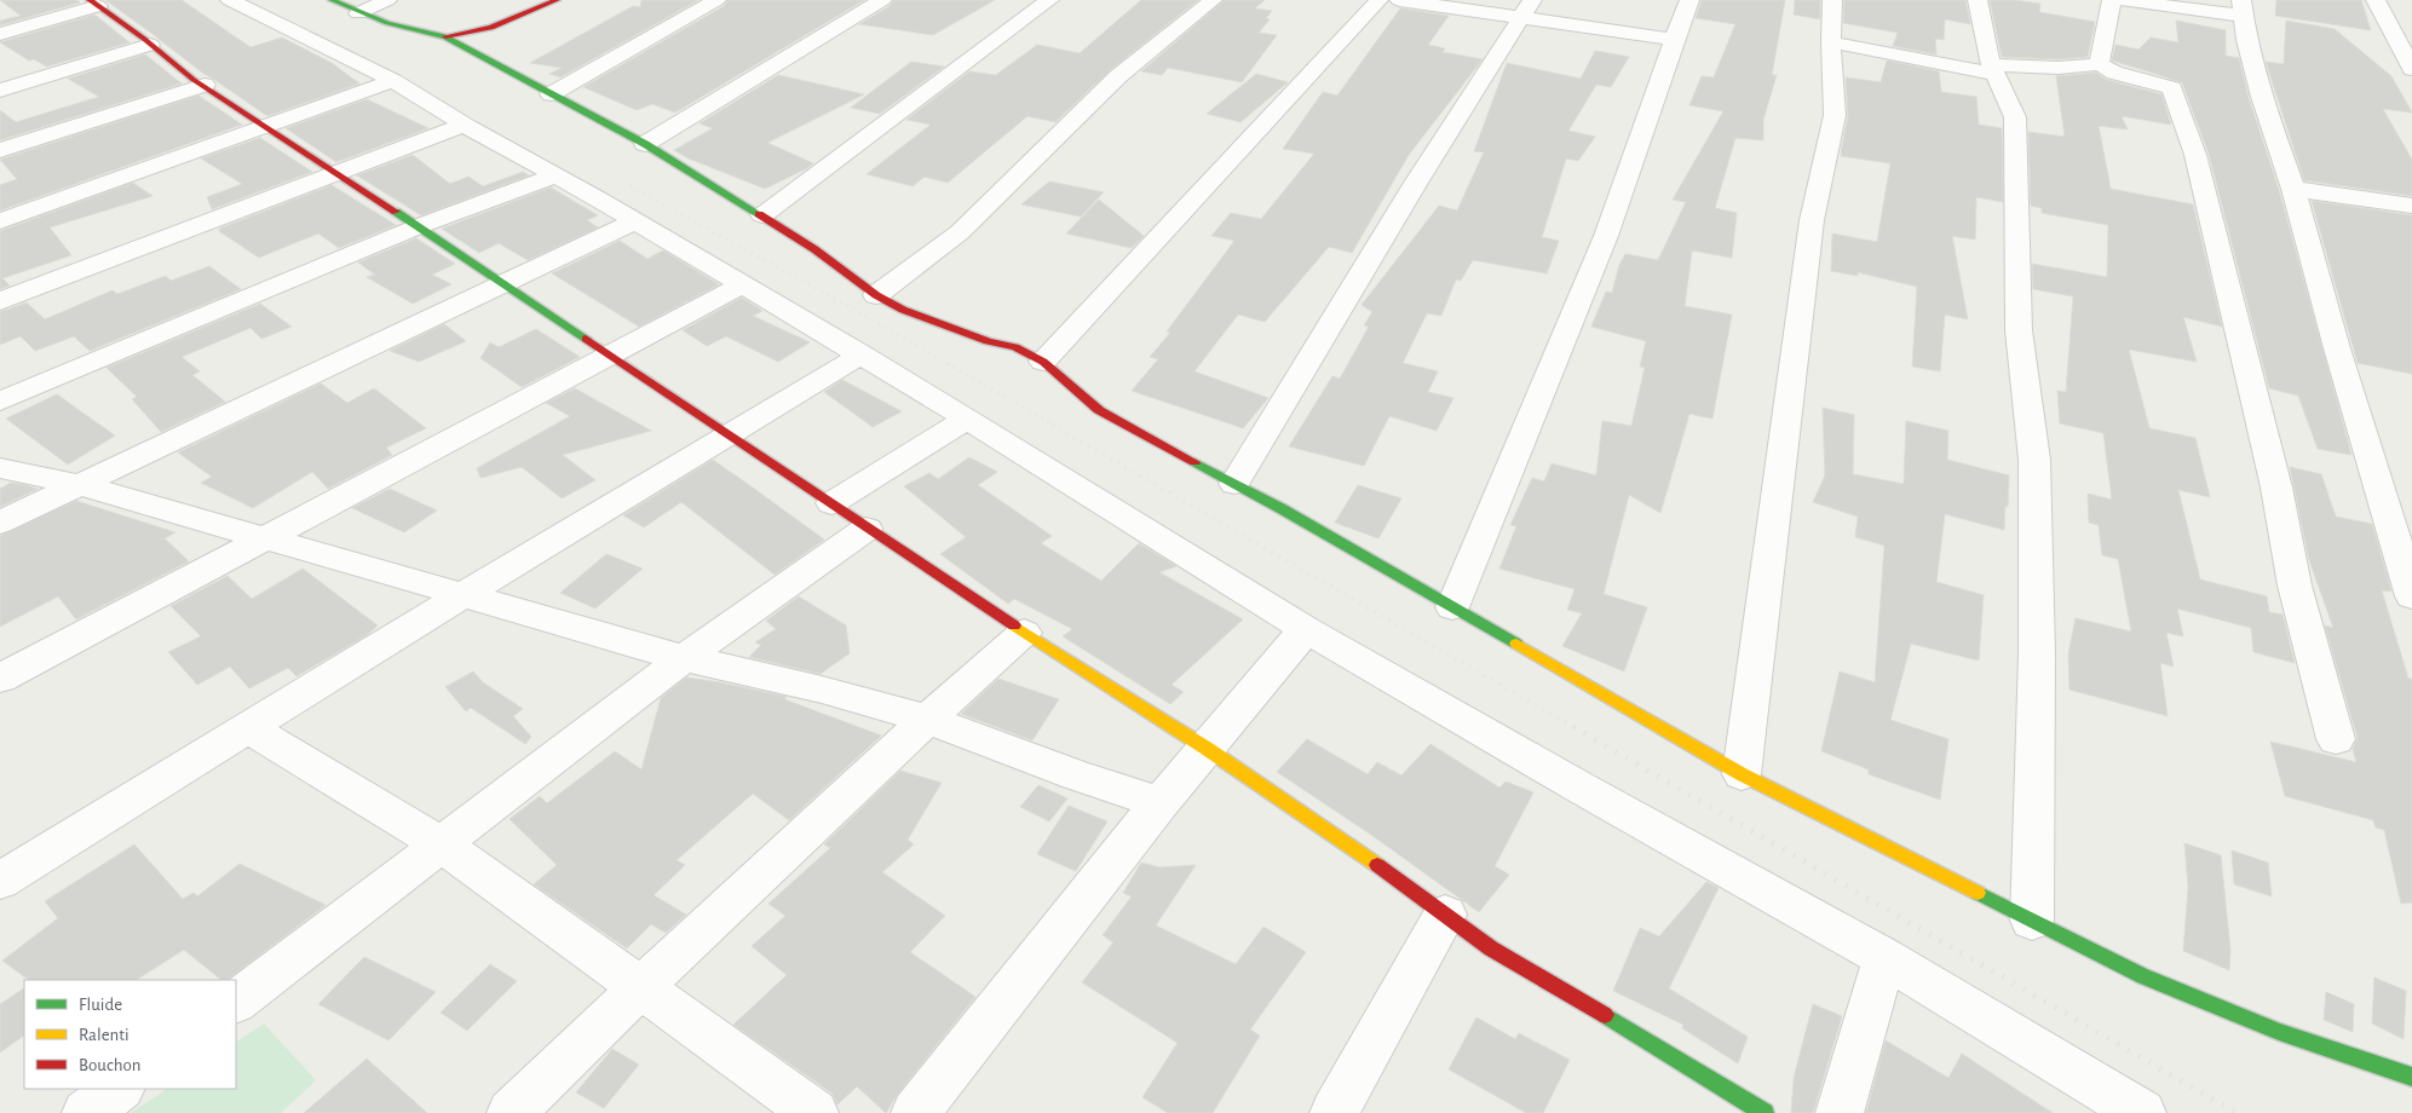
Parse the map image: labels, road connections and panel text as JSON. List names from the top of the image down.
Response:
{
  "legend": ["Fluide", "Ralenti", "Bouchon"]
}
